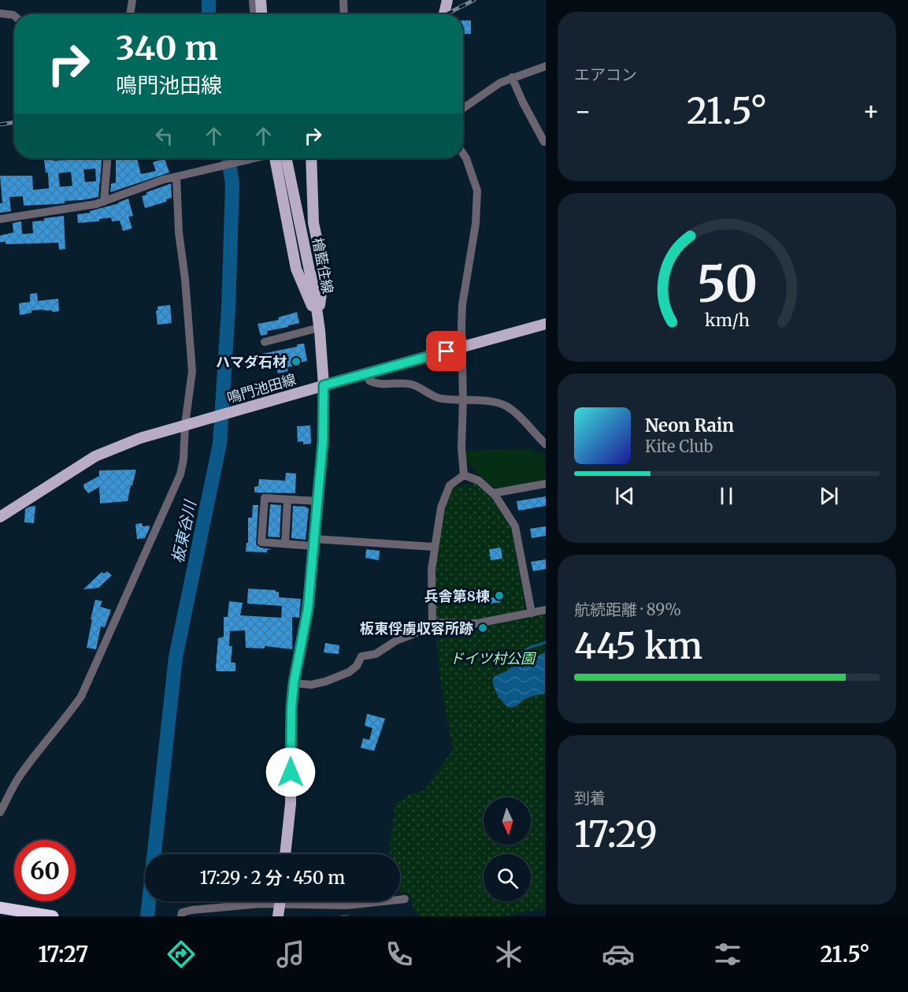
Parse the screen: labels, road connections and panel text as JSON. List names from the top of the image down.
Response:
{
  "streets": {
    "main road": ["檜藍住線", "鳴門池田線"]
  },
  "crossings": [
    ["檜藍住線", "鳴門池田線"]
  ],
  "water": ["板東谷川"],
  "parks": ["ドイツ村公園"],
  "places": ["ハマダ石材", "兵舎第8棟", "板東俘虜収容所跡"],
  "north": "bottom",
  "page": {
    "tile": [
      "エアコン",
      ["航続距離 · 89%", "445 km"],
      ["到着", "17:29"]
    ],
    "turn": ["340 m", "鳴門池田線"],
    "heat": ["−", "21.5°", "+"],
    "song": ["Neon Rain", "Kite Club"],
    "limit": "60",
    "trip": "17:29 · 2 分 · 450 m",
    "tabs": ["17:27", "21.5°"],
    "gauge": ["50", "km/h"]
  }
}
